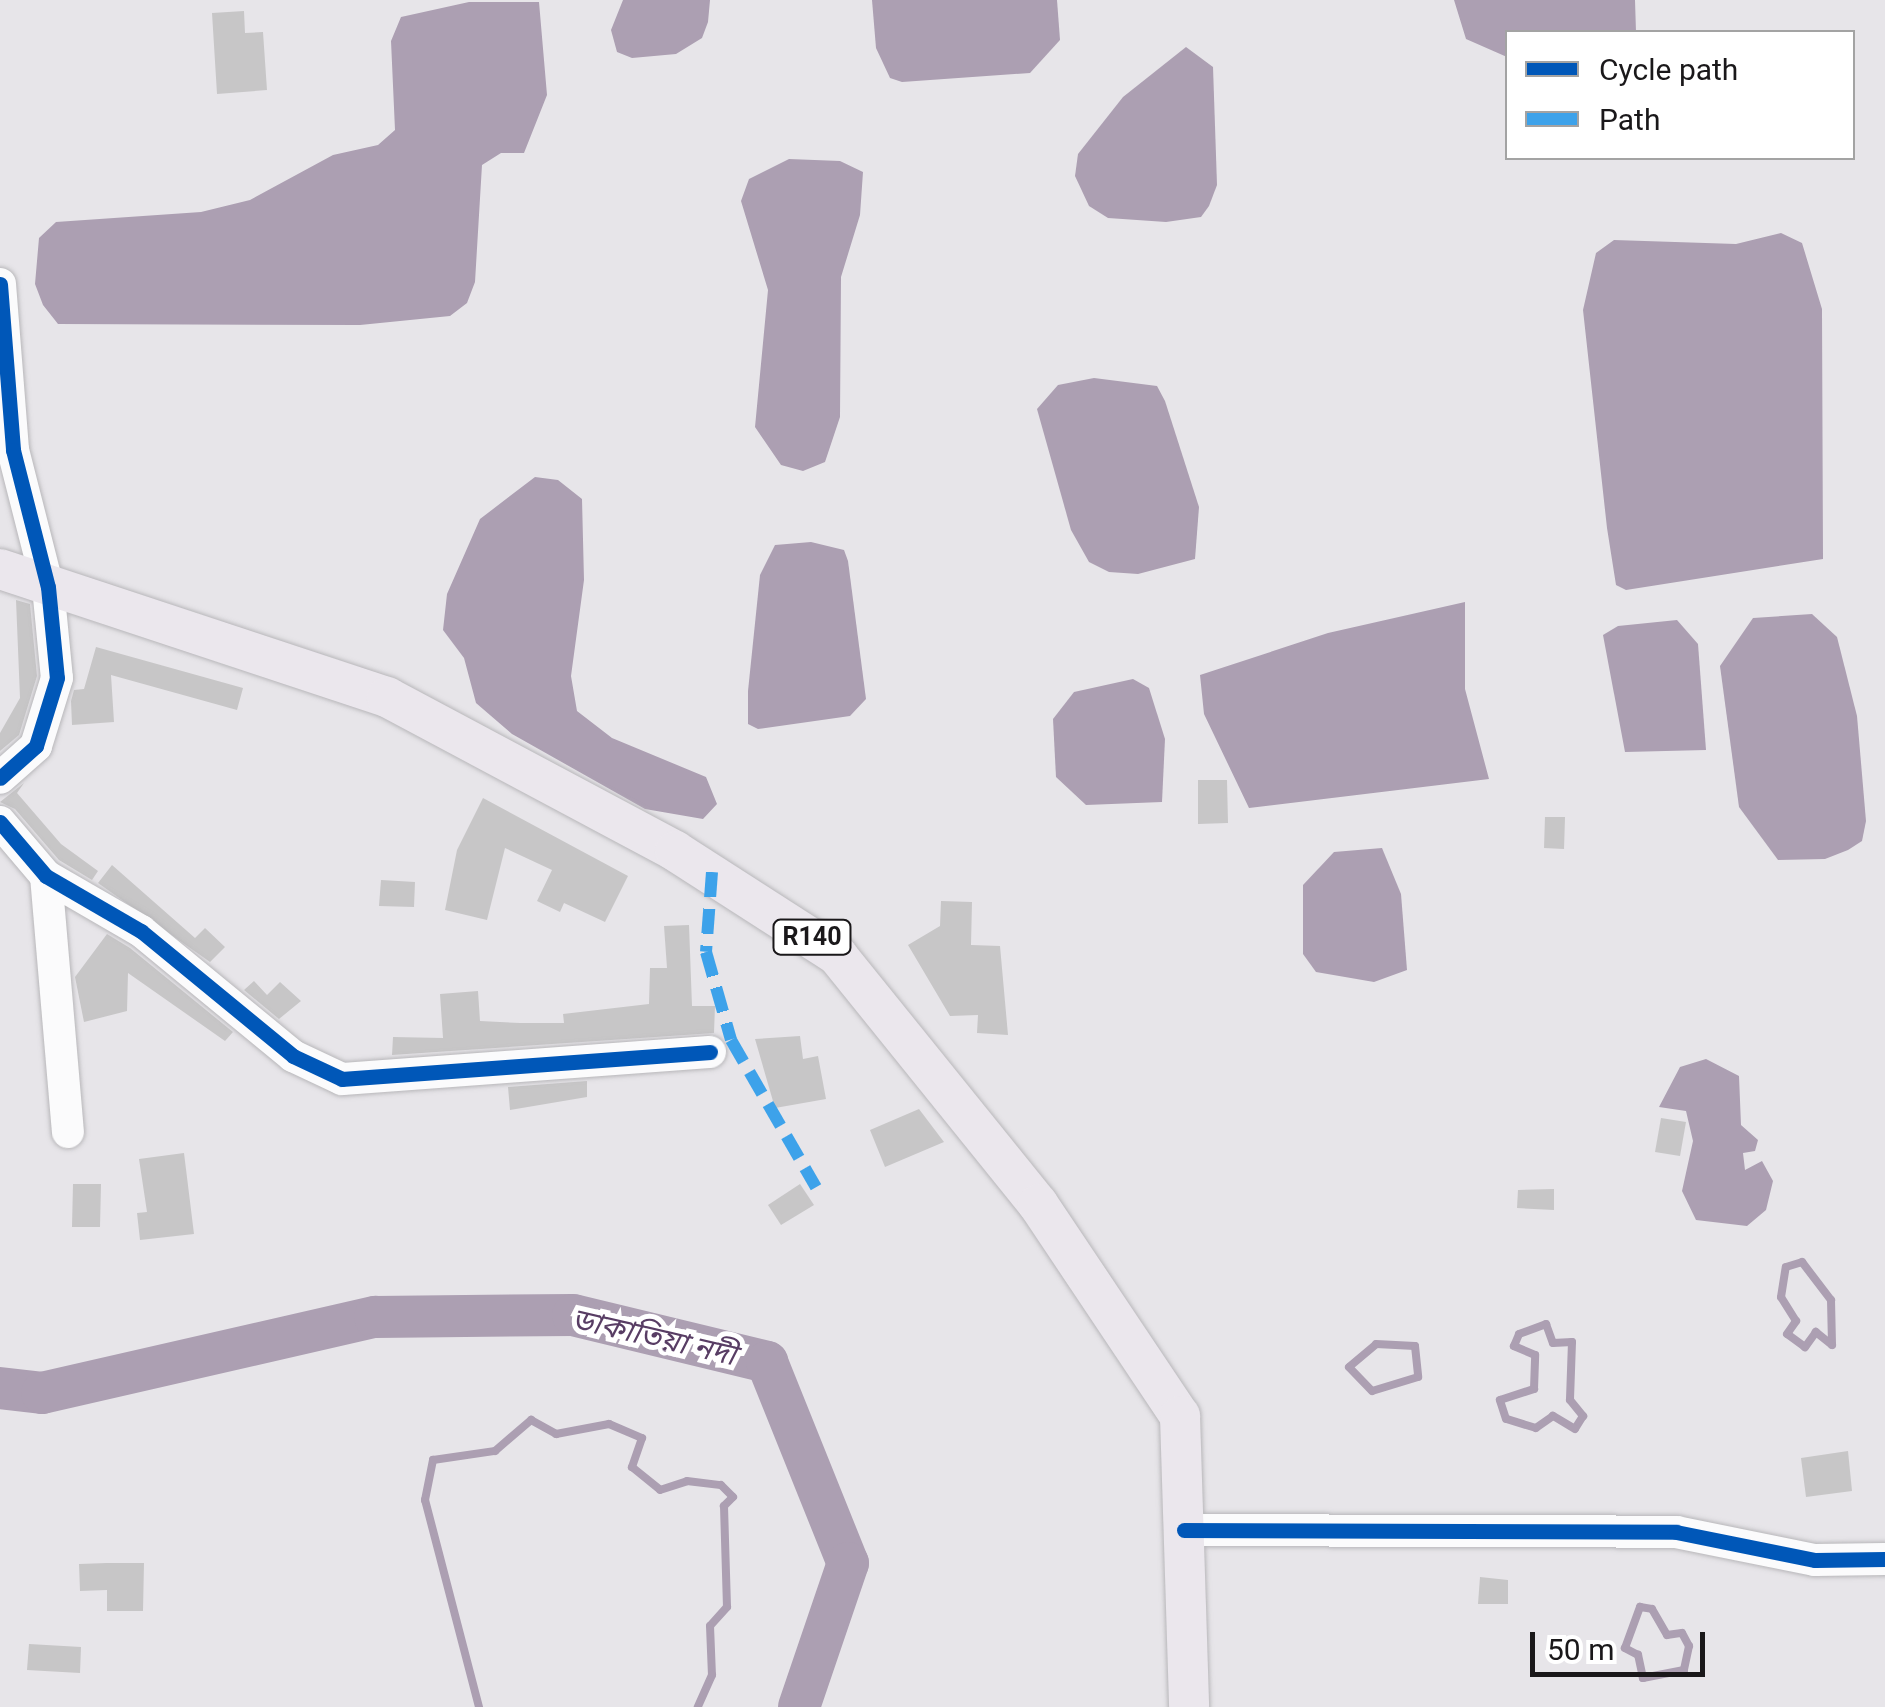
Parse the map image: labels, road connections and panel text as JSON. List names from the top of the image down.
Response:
{
  "streets": {
    "main road": ["R140"]
  },
  "water": ["ডাকাতিয়া নদী"],
  "legend": ["Cycle path", "Path"],
  "scale_bar": "50 m"
}
